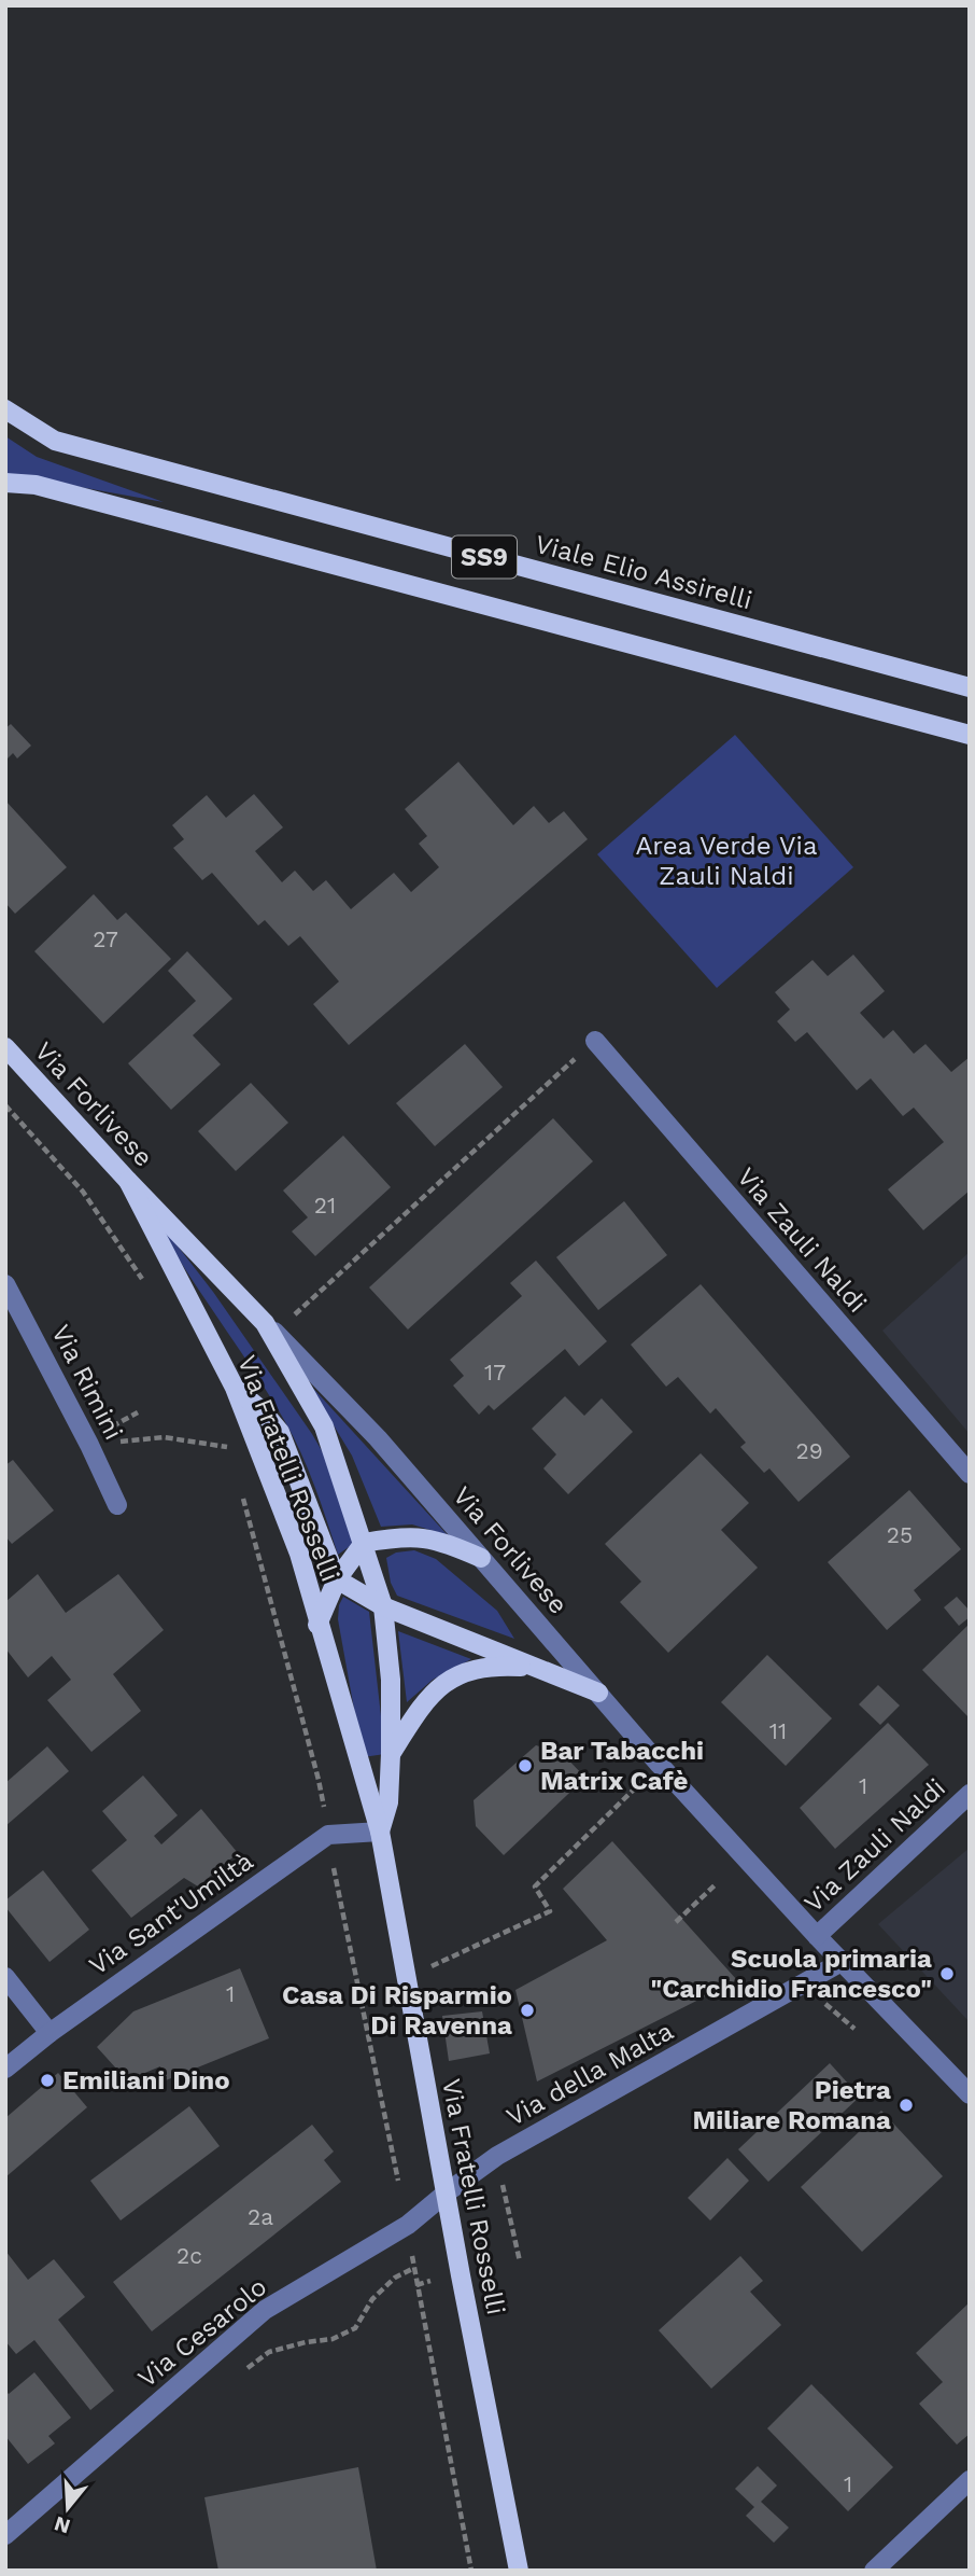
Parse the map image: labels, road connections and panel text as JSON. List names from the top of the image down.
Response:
{
  "streets": {
    "main road": [
      "SS9",
      "Viale Elio Assirelli",
      "Via Forlivese",
      "Via Fratelli Rosselli"
    ],
    "street": [
      "Via Zauli Naldi",
      "Via Rimini",
      "Via Sant'Umiltà",
      "Via della Malta",
      "Via Cesarolo"
    ]
  },
  "crossings": [
    ["Via Forlivese", "Via Zauli Naldi"],
    ["Via Forlivese", "Via Fratelli Rosselli"],
    ["Via Forlivese", "Via della Malta"],
    ["Via Fratelli Rosselli", "Via Sant'Umiltà"],
    ["Via Fratelli Rosselli", "Via della Malta"],
    ["Via Fratelli Rosselli", "Via Cesarolo"],
    ["Via della Malta", "Via Cesarolo"]
  ],
  "parks": ["Area Verde Via Zauli Naldi"],
  "places": [
    "Bar Tabacchi Matrix Cafè",
    "Scuola primaria \"Carchidio Francesco\"",
    "Casa Di Risparmio Di Ravenna",
    "Emiliani Dino",
    "Pietra Miliare Romana"
  ],
  "house_numbers": [
    "27",
    "21",
    "17",
    "29",
    "25",
    "11",
    "1",
    "1",
    "2a",
    "2c",
    "1"
  ],
  "north": "bottom"
}
